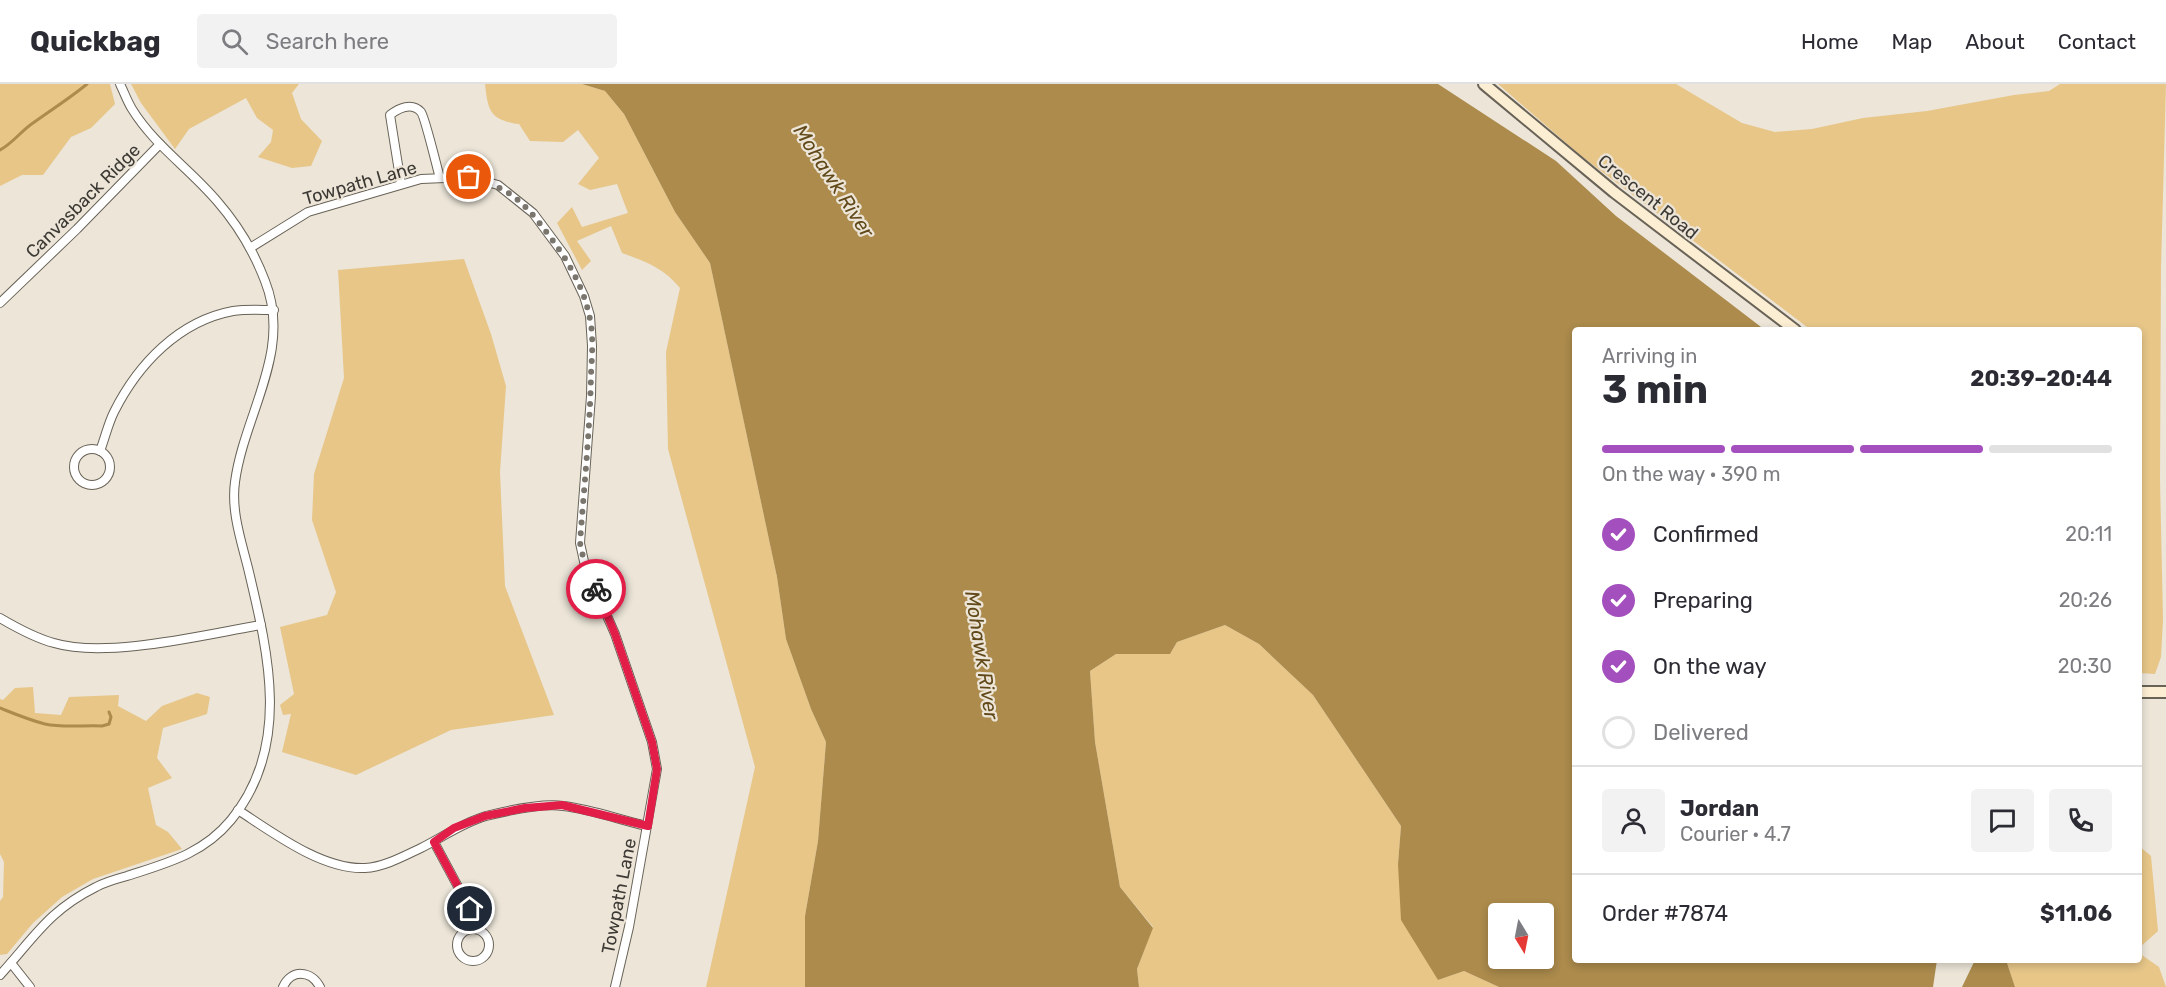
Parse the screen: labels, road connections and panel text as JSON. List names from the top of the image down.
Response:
{
  "streets": {
    "street": ["Towpath Lane", "Crescent Road", "Canvasback Ridge"]
  },
  "water": ["Mohawk River"],
  "north": "bottom",
  "page": {
    "header": "Quickbag",
    "search": "Search here",
    "nav": [
      "Home",
      "Map",
      "About",
      "Contact"
    ],
    "heading": ["3 min", "Arriving in", "20:39–20:44"],
    "panel": [
      "Jordan",
      "Courier · 4.7",
      "Order #7874",
      "$11.06"
    ],
    "bar": "On the way · 390 m",
    "list": [
      ["Confirmed", "20:11"],
      ["Preparing", "20:26"],
      ["On the way", "20:30"],
      "Delivered"
    ]
  }
}
